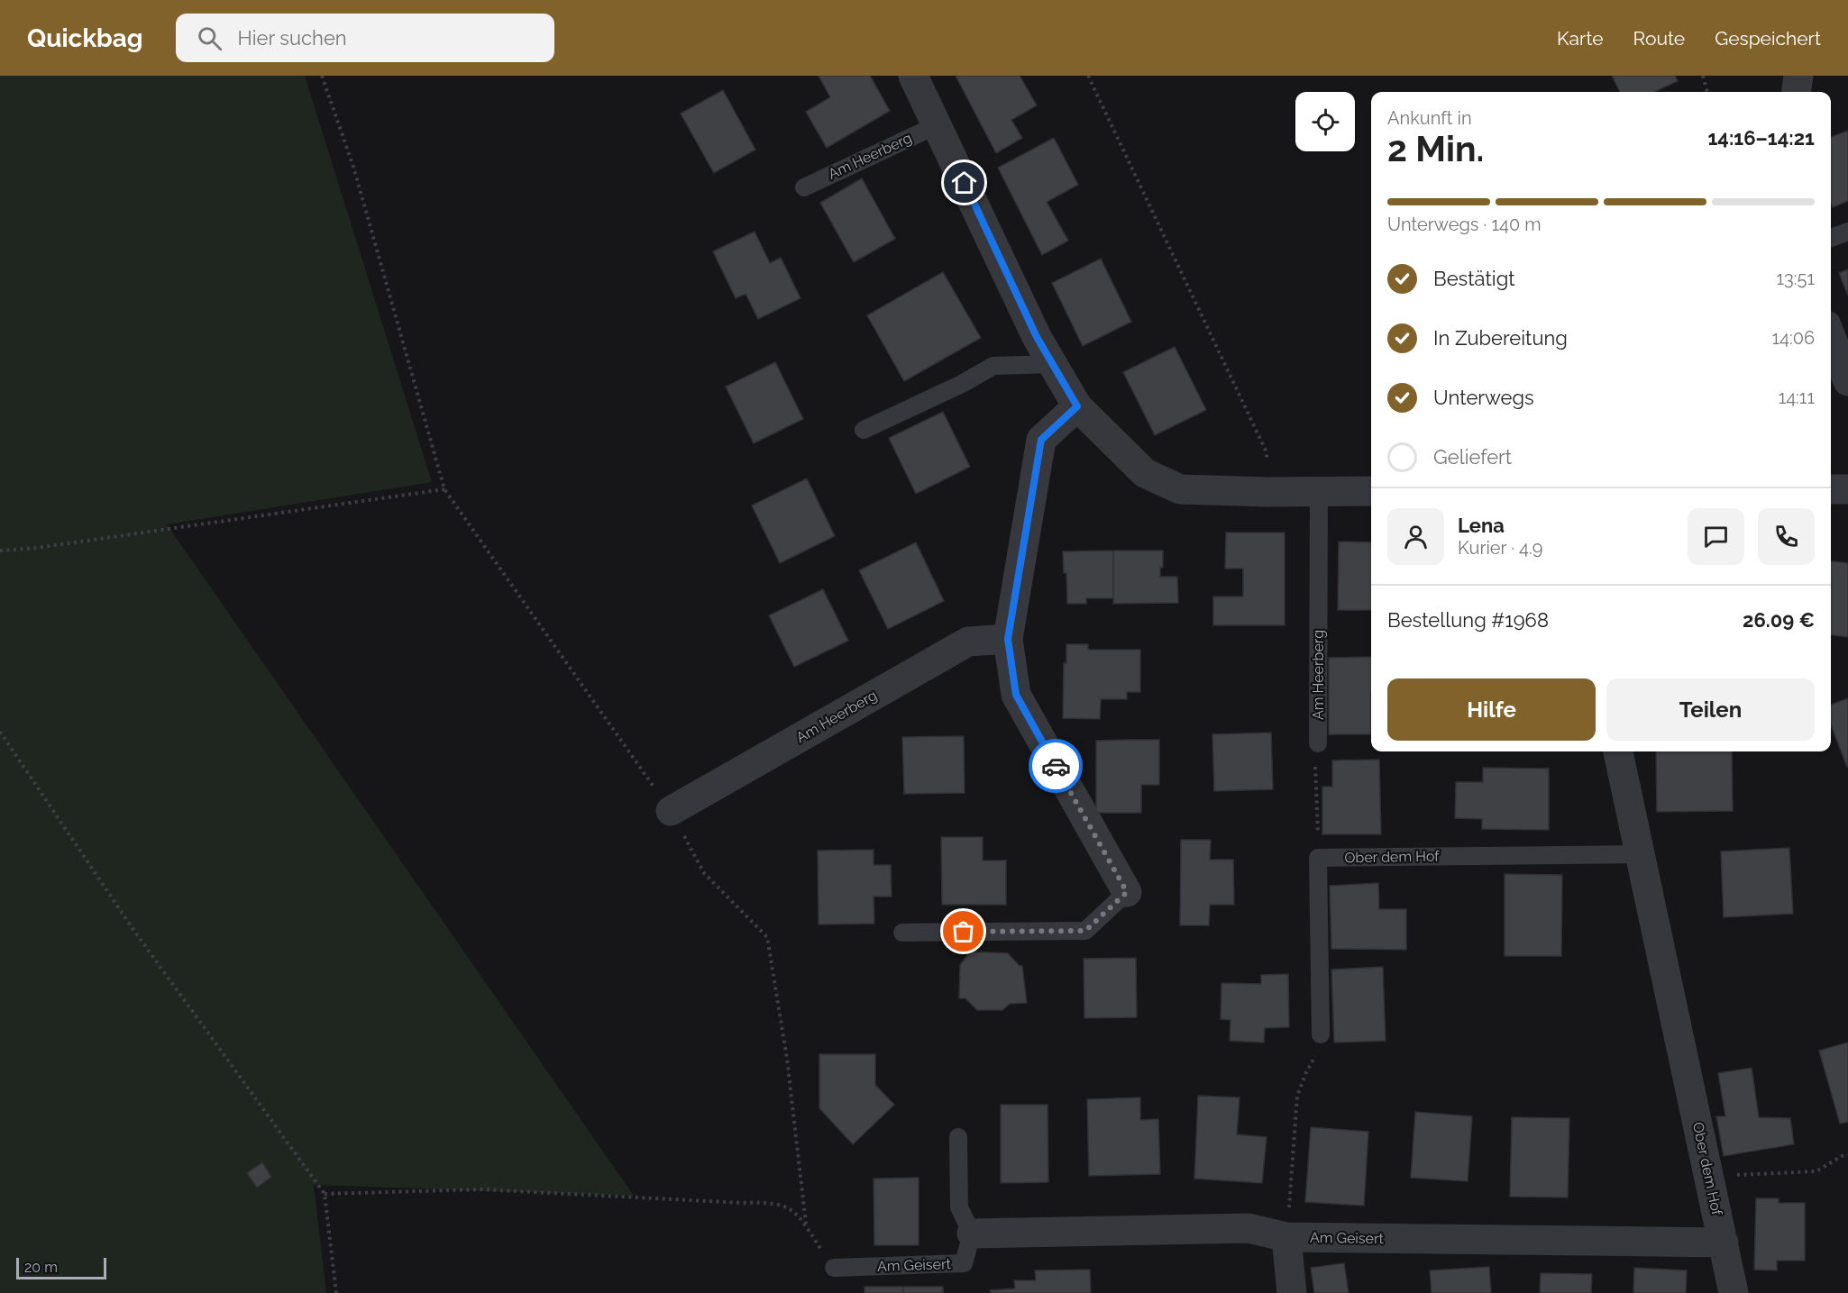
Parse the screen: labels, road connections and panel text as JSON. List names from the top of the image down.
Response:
{
  "streets": {
    "street": ["Am Heerberg", "Ober dem Hof", "Am Geisert"]
  },
  "crossings": [
    ["Ober dem Hof", "Am Geisert"]
  ],
  "scale_bar": "20 m",
  "page": {
    "header": "Quickbag",
    "search": "Hier suchen",
    "nav": ["Karte", "Route", "Gespeichert"],
    "heading": ["2 Min.", "Ankunft in", "14:16–14:21"],
    "panel": [
      "Lena",
      "Kurier · 4.9",
      "Bestellung #1968",
      "26.09 €"
    ],
    "bar": "Unterwegs · 140 m",
    "list": [
      ["Bestätigt", "13:51"],
      ["In Zubereitung", "14:06"],
      ["Unterwegs", "14:11"],
      "Geliefert"
    ],
    "buttons": ["Hilfe", "Teilen"],
    "scale": "20 m"
  }
}
